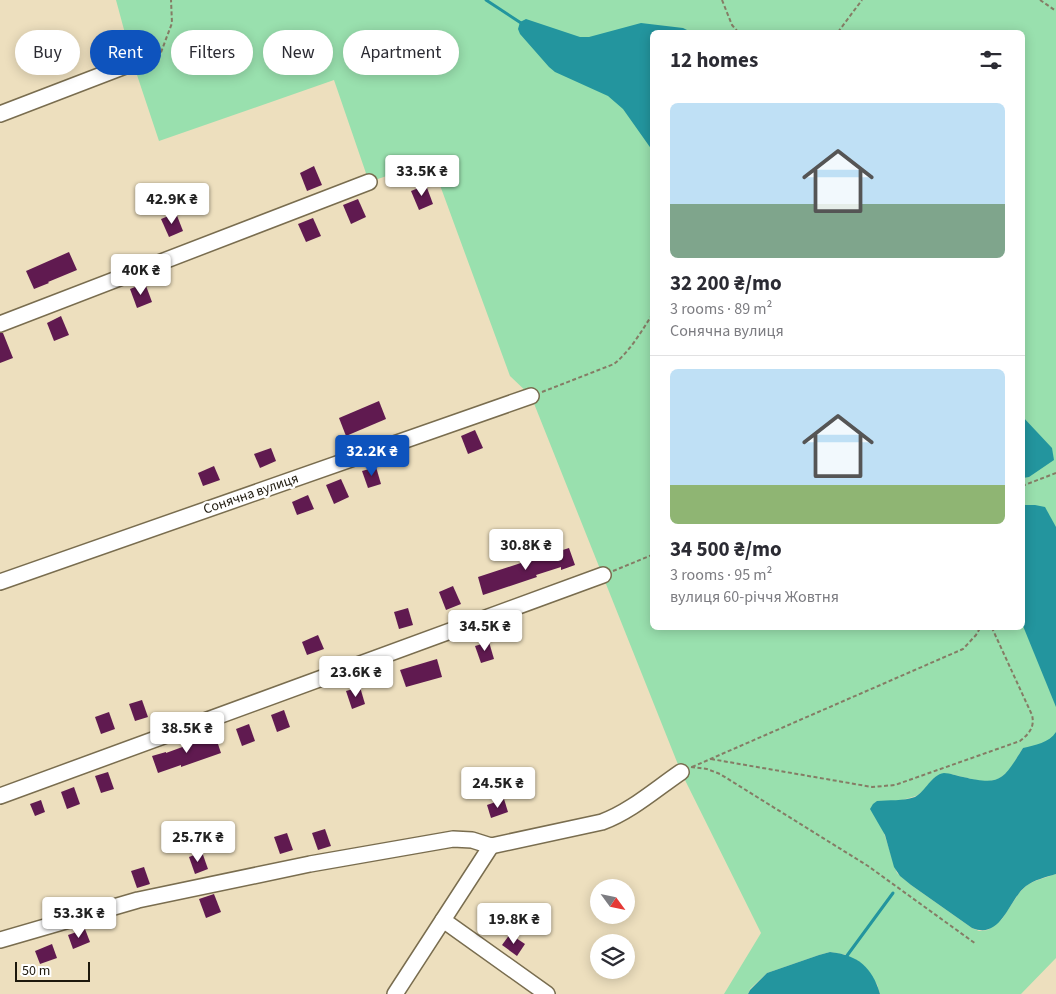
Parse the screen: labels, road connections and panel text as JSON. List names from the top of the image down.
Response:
{
  "streets": {
    "street": ["Сонячна вулиця"]
  },
  "scale_bar": "50 m",
  "north": "bottom right",
  "page": {
    "chip": [
      "Buy",
      "Rent",
      "Filters",
      "New",
      "Apartment"
    ],
    "heading": "12 homes",
    "list": [
      {
        "name": "32 200 ₴/mo",
        "note": "3 rooms · 89 m² · Сонячна вулиця"
      },
      {
        "name": "34 500 ₴/mo",
        "note": "3 rooms · 95 m² · вулиця 60-річчя Жовтня"
      }
    ],
    "price": [
      "33.5K ₴",
      "42.9K ₴",
      "40K ₴",
      "32.2K ₴",
      "30.8K ₴",
      "34.5K ₴",
      "23.6K ₴",
      "38.5K ₴",
      "24.5K ₴",
      "25.7K ₴",
      "53.3K ₴",
      "19.8K ₴"
    ],
    "scale": "50 m"
  }
}
